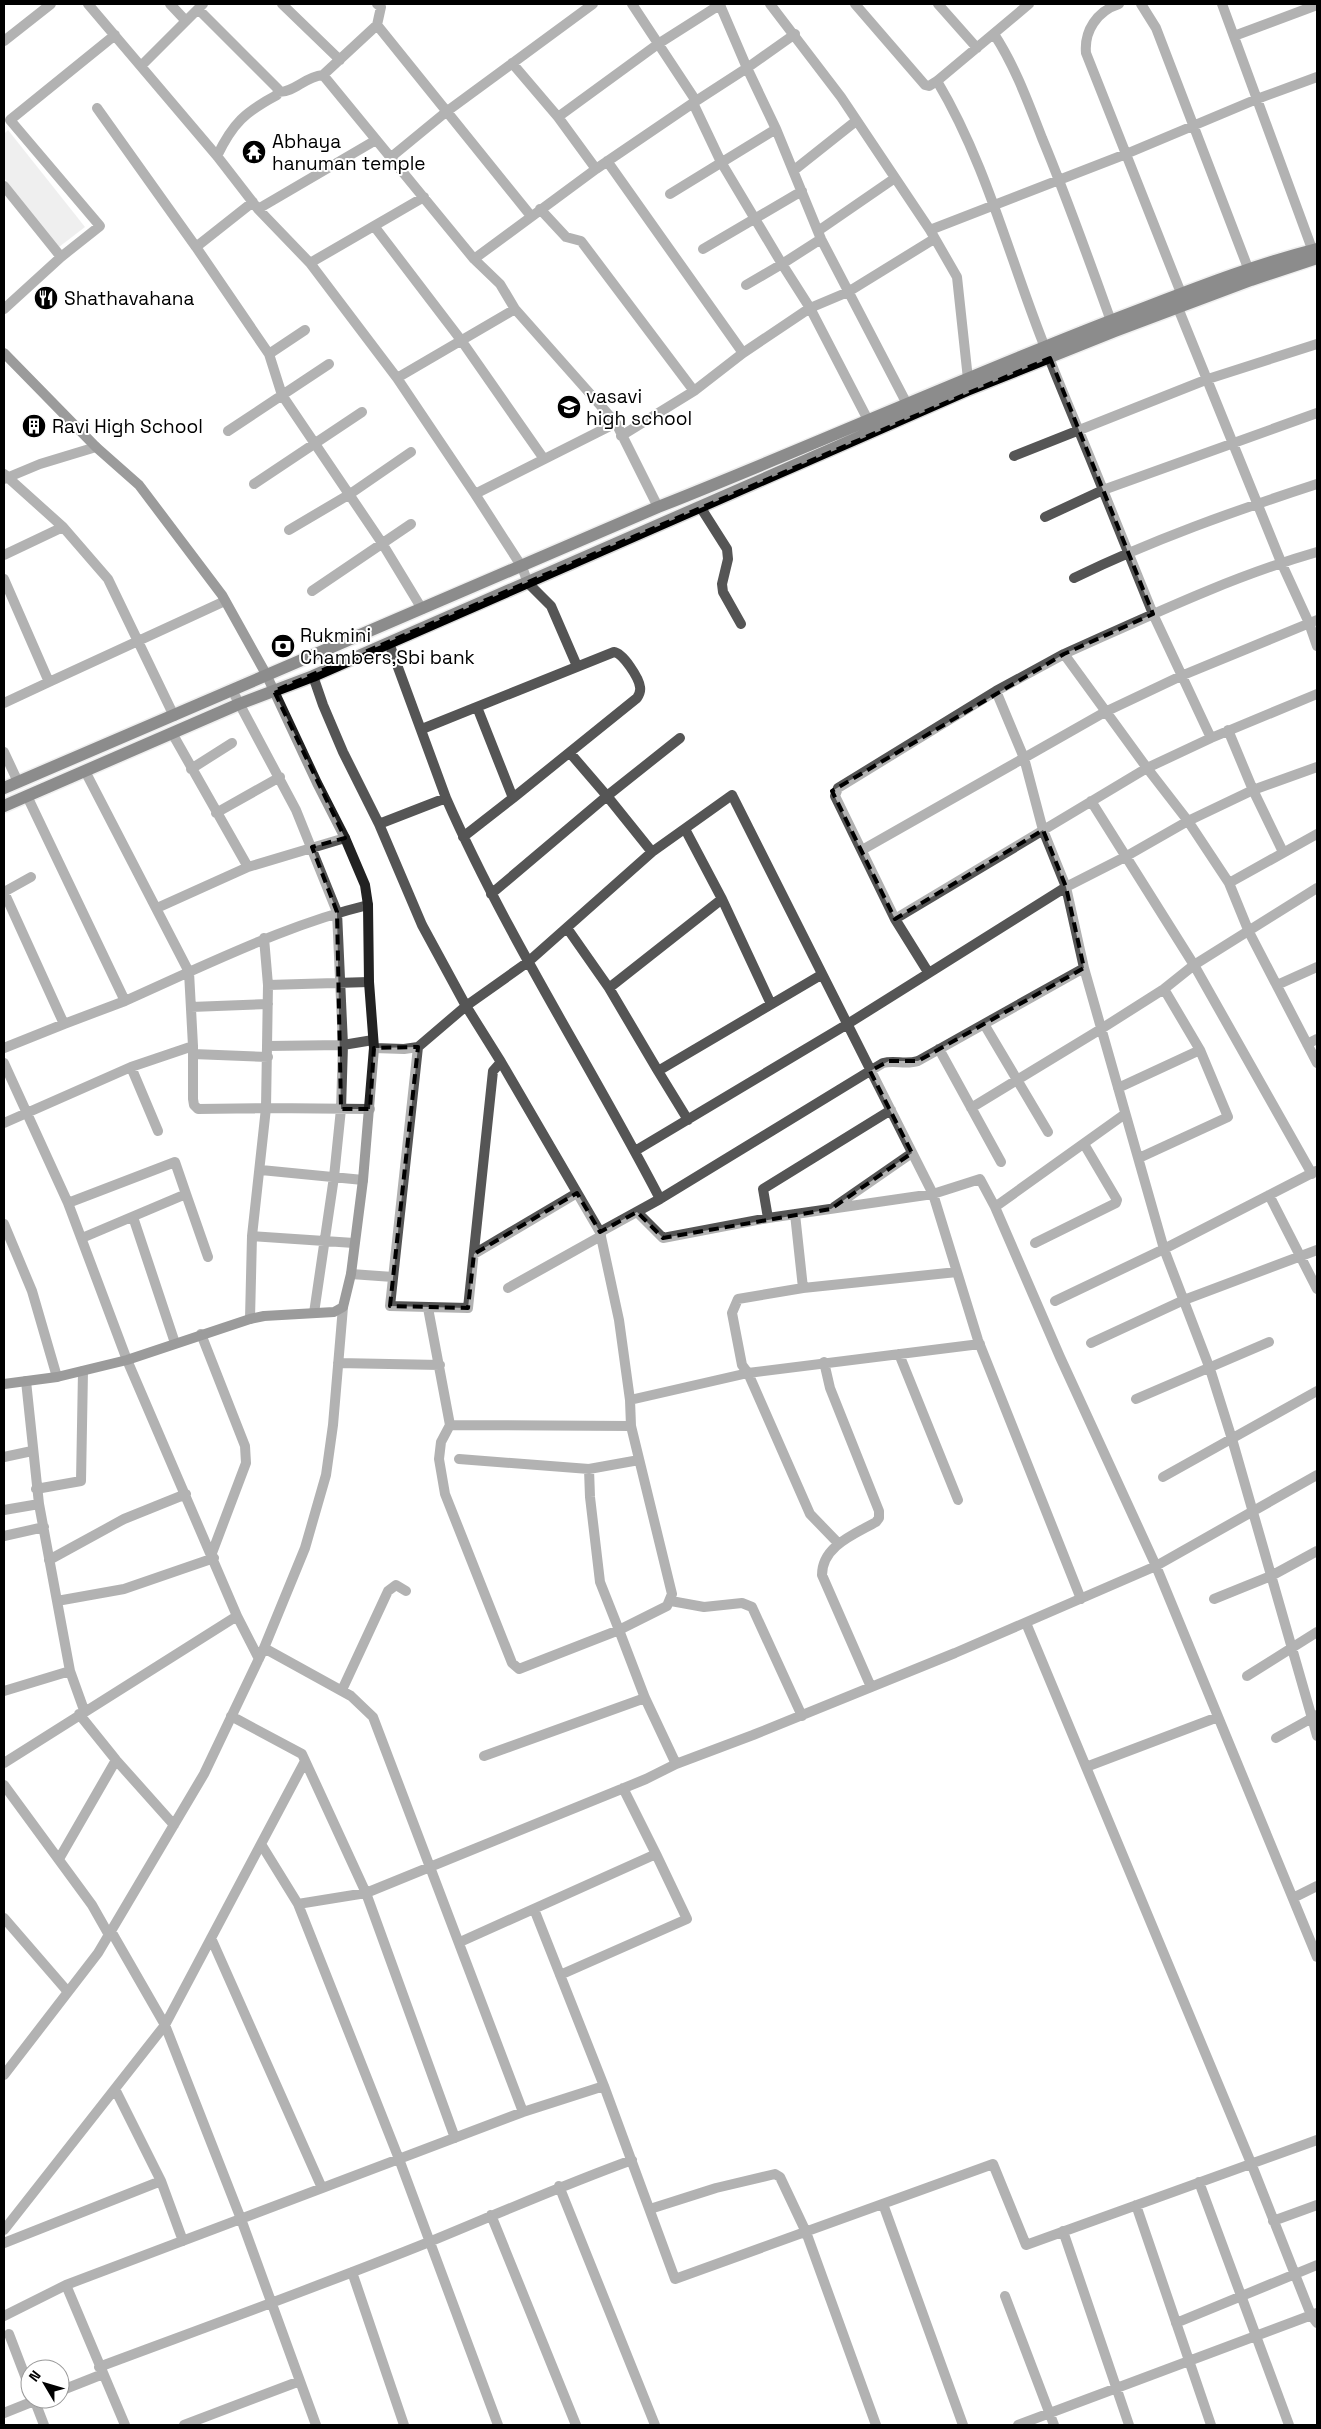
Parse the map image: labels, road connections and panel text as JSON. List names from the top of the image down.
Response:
{
  "places": {
    "temple": ["Abhaya hanuman temple"],
    "restaurant": ["Shathavahana"],
    "school or university": ["vasavi high school"],
    "building": ["Ravi High School"],
    "bank": ["Rukmini Chambers,Sbi bank"]
  },
  "north": "top left"
}
